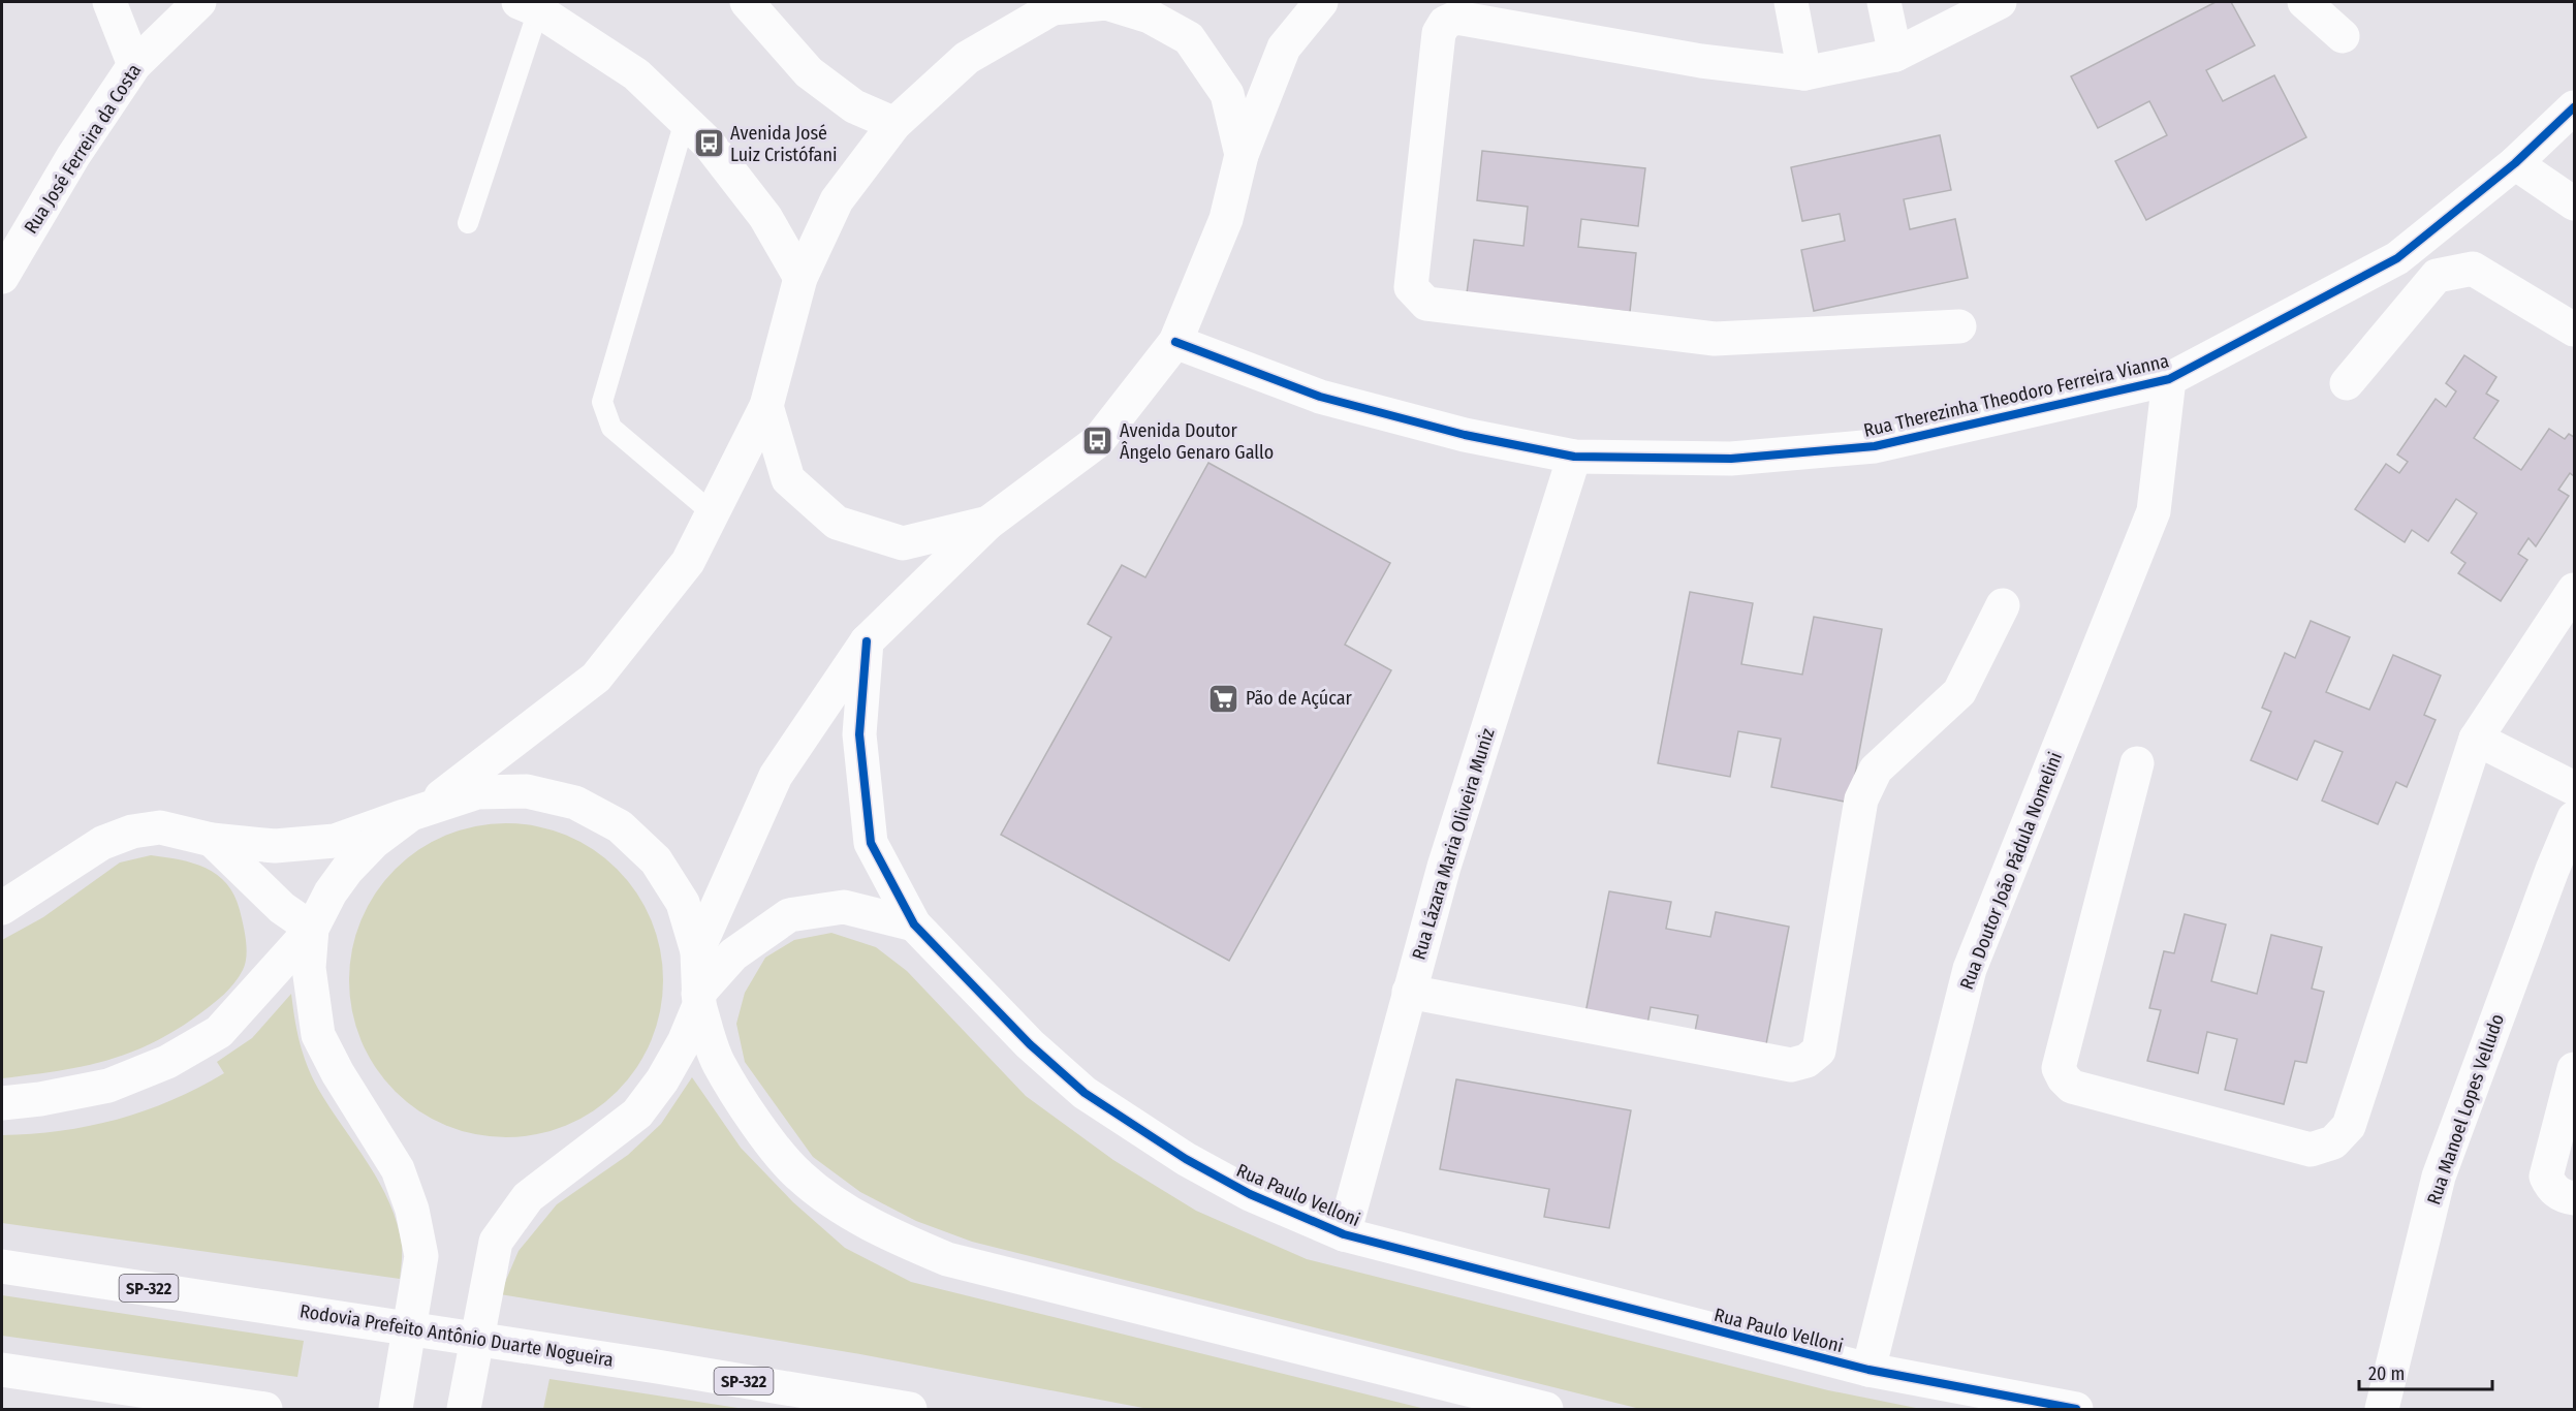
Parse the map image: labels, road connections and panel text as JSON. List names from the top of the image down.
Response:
{
  "streets": {
    "main road": [
      "Rua José Ferreira da Costa",
      "Rua Therezinha Theodoro Ferreira Vianna",
      "Rua Lázara Maria Oliveira Muniz",
      "Rua Doutor João Pádula Nomelini",
      "Rua Manoel Lopes Velludo",
      "Rua Paulo Velloni",
      "SP-322",
      "Rodovia Prefeito Antônio Duarte Nogueira"
    ]
  },
  "crossings": [
    ["Rua Therezinha Theodoro Ferreira Vianna", "Rua Lázara Maria Oliveira Muniz"],
    ["Rua Therezinha Theodoro Ferreira Vianna", "Rua Doutor João Pádula Nomelini"],
    ["Rua Lázara Maria Oliveira Muniz", "Rua Paulo Velloni"],
    ["Rua Doutor João Pádula Nomelini", "Rua Paulo Velloni"]
  ],
  "places": {
    "bus stop": ["Avenida José Luiz Cristófani", "Avenida Doutor Ângelo Genaro Gallo"],
    "supermarket": ["Pão de Açúcar"]
  },
  "scale_bar": "20 m"
}
